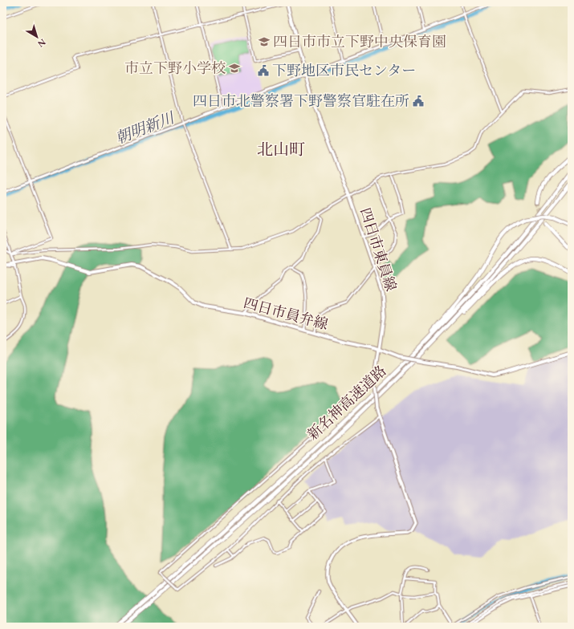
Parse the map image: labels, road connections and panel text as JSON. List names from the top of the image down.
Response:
{
  "streets": {
    "highway": ["新名神高速道路"],
    "main road": ["四日市東員線", "四日市員弁線"]
  },
  "crossings": [
    ["四日市東員線", "四日市員弁線"]
  ],
  "districts": ["北山町"],
  "water": ["朝明新川"],
  "places": {
    "school or university": ["四日市市立下野中央保育園", "市立下野小学校"],
    "public building": ["下野地区市民センター", "四日市北警察署下野警察官駐在所"]
  },
  "north": "bottom right"
}
